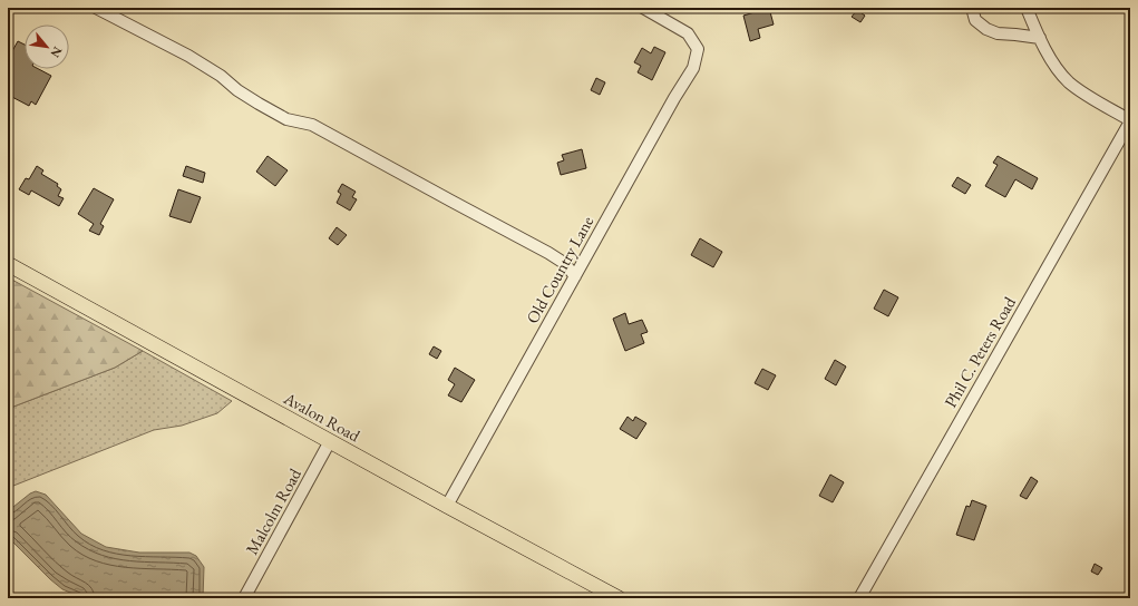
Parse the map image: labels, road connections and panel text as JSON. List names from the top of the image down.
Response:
{
  "streets": {
    "main road": ["Avalon Road"],
    "street": ["Old Country Lane", "Phil C. Peters Road", "Malcolm Road"]
  },
  "crossings": [
    ["Old Country Lane", "Avalon Road"],
    ["Avalon Road", "Malcolm Road"]
  ],
  "north": "bottom right"
}
